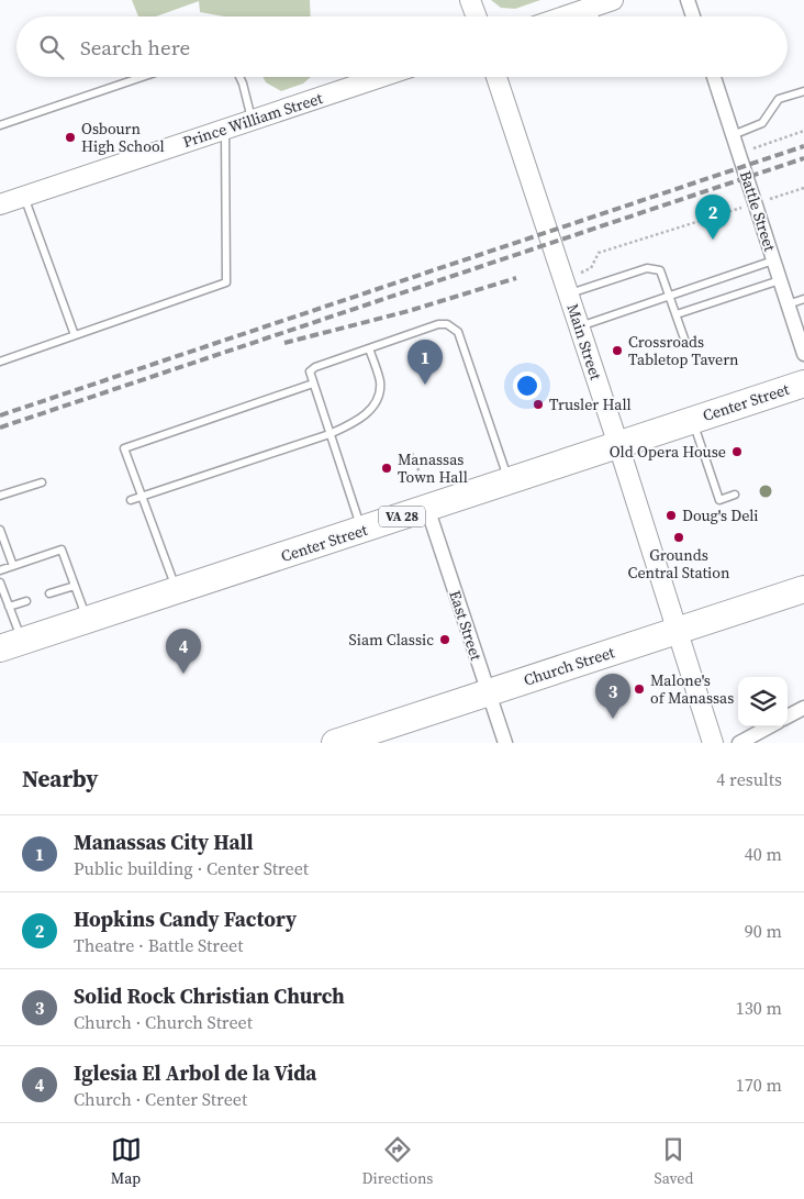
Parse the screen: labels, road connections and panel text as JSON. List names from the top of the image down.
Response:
{
  "streets": {
    "highway": ["Center Street", "VA 28", "Church Street"],
    "street": [
      "Prince William Street",
      "Battle Street",
      "Main Street",
      "East Street"
    ]
  },
  "crossings": [
    ["Main Street", "Center Street"],
    ["Main Street", "Church Street"],
    ["Center Street", "East Street"],
    ["East Street", "Church Street"]
  ],
  "places": [
    "Osbourn High School",
    "Crossroads Tabletop Tavern",
    "Trusler Hall",
    "Old Opera House",
    "Manassas Town Hall",
    "Doug's Deli",
    "Grounds Central Station",
    "Siam Classic",
    "Malone's of Manassas"
  ],
  "page": {
    "search": "Search here",
    "pins": [
      "2",
      "1",
      "4",
      "3"
    ],
    "heading": ["Nearby", "4 results"],
    "list": [
      {
        "mark": "1",
        "name": "Manassas City Hall",
        "note": "Public building · Center Street",
        "value": "40 m"
      },
      {
        "mark": "2",
        "name": "Hopkins Candy Factory",
        "note": "Theatre · Battle Street",
        "value": "90 m"
      },
      {
        "mark": "3",
        "name": "Solid Rock Christian Church",
        "note": "Church · Church Street",
        "value": "130 m"
      },
      {
        "mark": "4",
        "name": "Iglesia El Arbol de la Vida",
        "note": "Church · Center Street",
        "value": "170 m"
      }
    ],
    "nav": ["Map", "Directions", "Saved"]
  }
}
